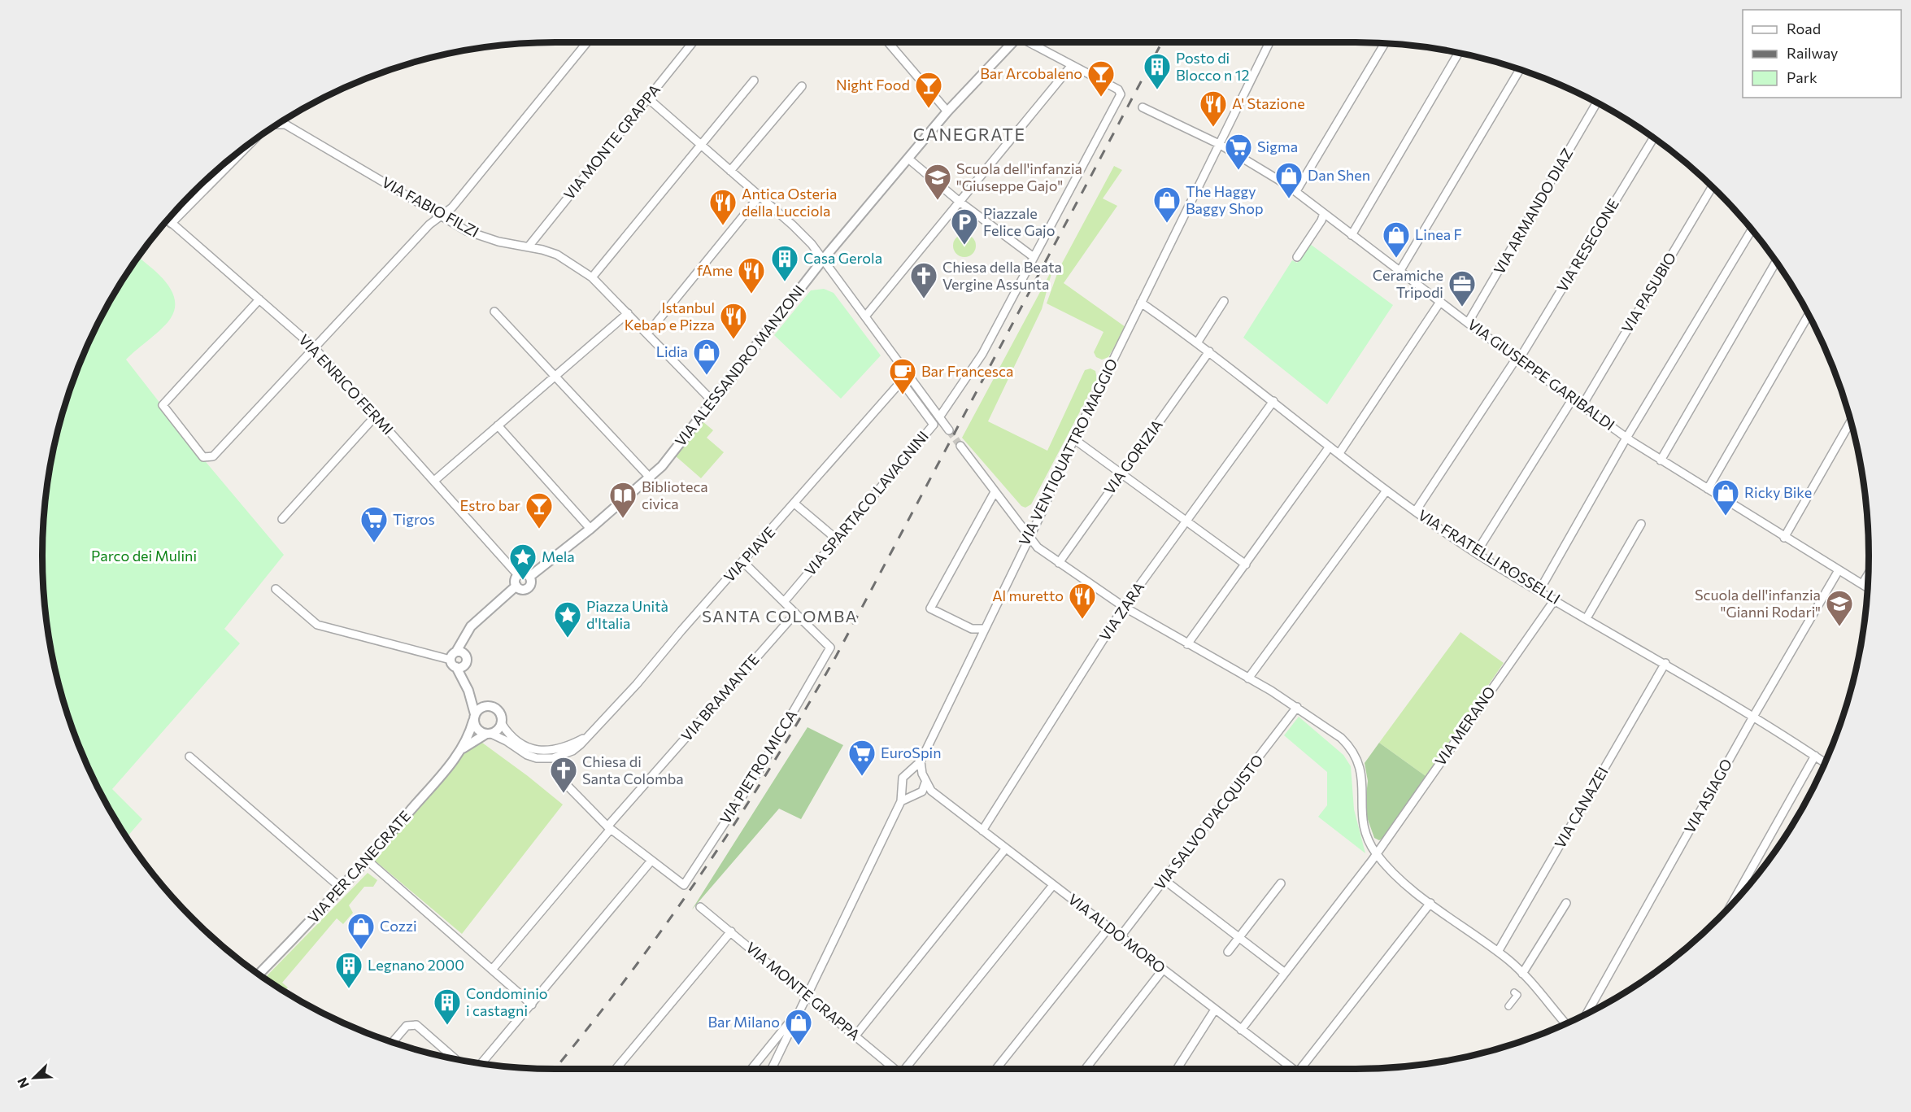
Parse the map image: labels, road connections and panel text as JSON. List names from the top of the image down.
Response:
{
  "streets": {
    "street": [
      "VIA MONTE GRAPPA",
      "VIA FABIO FILZI",
      "VIA ARMANDO DIAZ",
      "VIA RESEGONE",
      "VIA PASUBIO",
      "VIA ALESSANDRO MANZONI",
      "VIA GIUSEPPE GARIBALDI",
      "VIA ENRICO FERMI",
      "VIA VENTIQUATTRO MAGGIO",
      "VIA GORIZIA",
      "VIA SPARTACO LAVAGNINI",
      "VIA PIAVE",
      "VIA FRATELLI ROSSELLI",
      "VIA ZARA",
      "VIA BRAMANTE",
      "VIA MERANO",
      "VIA PIETRO MICCA",
      "VIA ASIAGO",
      "VIA CANAZEI",
      "VIA SALVO D'ACQUISTO",
      "VIA PER CANEGRATE",
      "VIA ALDO MORO"
    ]
  },
  "crossings": [
    ["VIA MONTE GRAPPA", "VIA FABIO FILZI"],
    ["VIA FABIO FILZI", "VIA ALESSANDRO MANZONI"],
    ["VIA FABIO FILZI", "VIA ENRICO FERMI"],
    ["VIA ARMANDO DIAZ", "VIA GIUSEPPE GARIBALDI"],
    ["VIA RESEGONE", "VIA GIUSEPPE GARIBALDI"],
    ["VIA RESEGONE", "VIA FRATELLI ROSSELLI"],
    ["VIA PASUBIO", "VIA GIUSEPPE GARIBALDI"],
    ["VIA ALESSANDRO MANZONI", "VIA ENRICO FERMI"],
    ["VIA GIUSEPPE GARIBALDI", "VIA VENTIQUATTRO MAGGIO"],
    ["VIA GIUSEPPE GARIBALDI", "VIA ASIAGO"],
    ["VIA VENTIQUATTRO MAGGIO", "VIA FRATELLI ROSSELLI"],
    ["VIA VENTIQUATTRO MAGGIO", "VIA ALDO MORO"],
    ["VIA GORIZIA", "VIA FRATELLI ROSSELLI"],
    ["VIA SPARTACO LAVAGNINI", "VIA PIAVE"],
    ["VIA FRATELLI ROSSELLI", "VIA ZARA"],
    ["VIA FRATELLI ROSSELLI", "VIA MERANO"],
    ["VIA FRATELLI ROSSELLI", "VIA ASIAGO"],
    ["VIA FRATELLI ROSSELLI", "VIA CANAZEI"],
    ["VIA ZARA", "VIA ALDO MORO"],
    ["VIA BRAMANTE", "VIA PIETRO MICCA"],
    ["VIA MERANO", "VIA ALDO MORO"],
    ["VIA SALVO D'ACQUISTO", "VIA ALDO MORO"]
  ],
  "districts": ["CANEGRATE", "SANTA COLOMBA"],
  "parks": ["Parco dei Mulini"],
  "places": {
    "building": [
      "Posto di Blocco n 12",
      "Casa Gerola",
      "Legnano 2000",
      "Condominio i castagni"
    ],
    "bar": ["Bar Arcobaleno", "Night Food", "Estro bar"],
    "restaurant": [
      "A' Stazione",
      "Antica Osteria della Lucciola",
      "fAme",
      "Istanbul Kebap e Pizza",
      "Al muretto"
    ],
    "supermarket": ["Sigma", "Tigros", "EuroSpin"],
    "shop": [
      "Dan Shen",
      "The Haggy Baggy Shop",
      "Linea F",
      "Lidia",
      "Ricky Bike",
      "Cozzi",
      "Bar Milano"
    ],
    "school or university": ["Scuola dell'infanzia \"Giuseppe Gajo\"", "Scuola dell'infanzia \"Gianni Rodari\""],
    "parking": ["Piazzale Felice Gajo"],
    "church": ["Chiesa della Beata Vergine Assunta", "Chiesa di Santa Colomba"],
    "office": ["Ceramiche Tripodi"],
    "cafe": ["Bar Francesca"],
    "library": ["Biblioteca civica"],
    "place": ["Mela", "Piazza Unità d'Italia"]
  },
  "legend": ["Road", "Railway", "Park"],
  "north": "bottom left"
}
